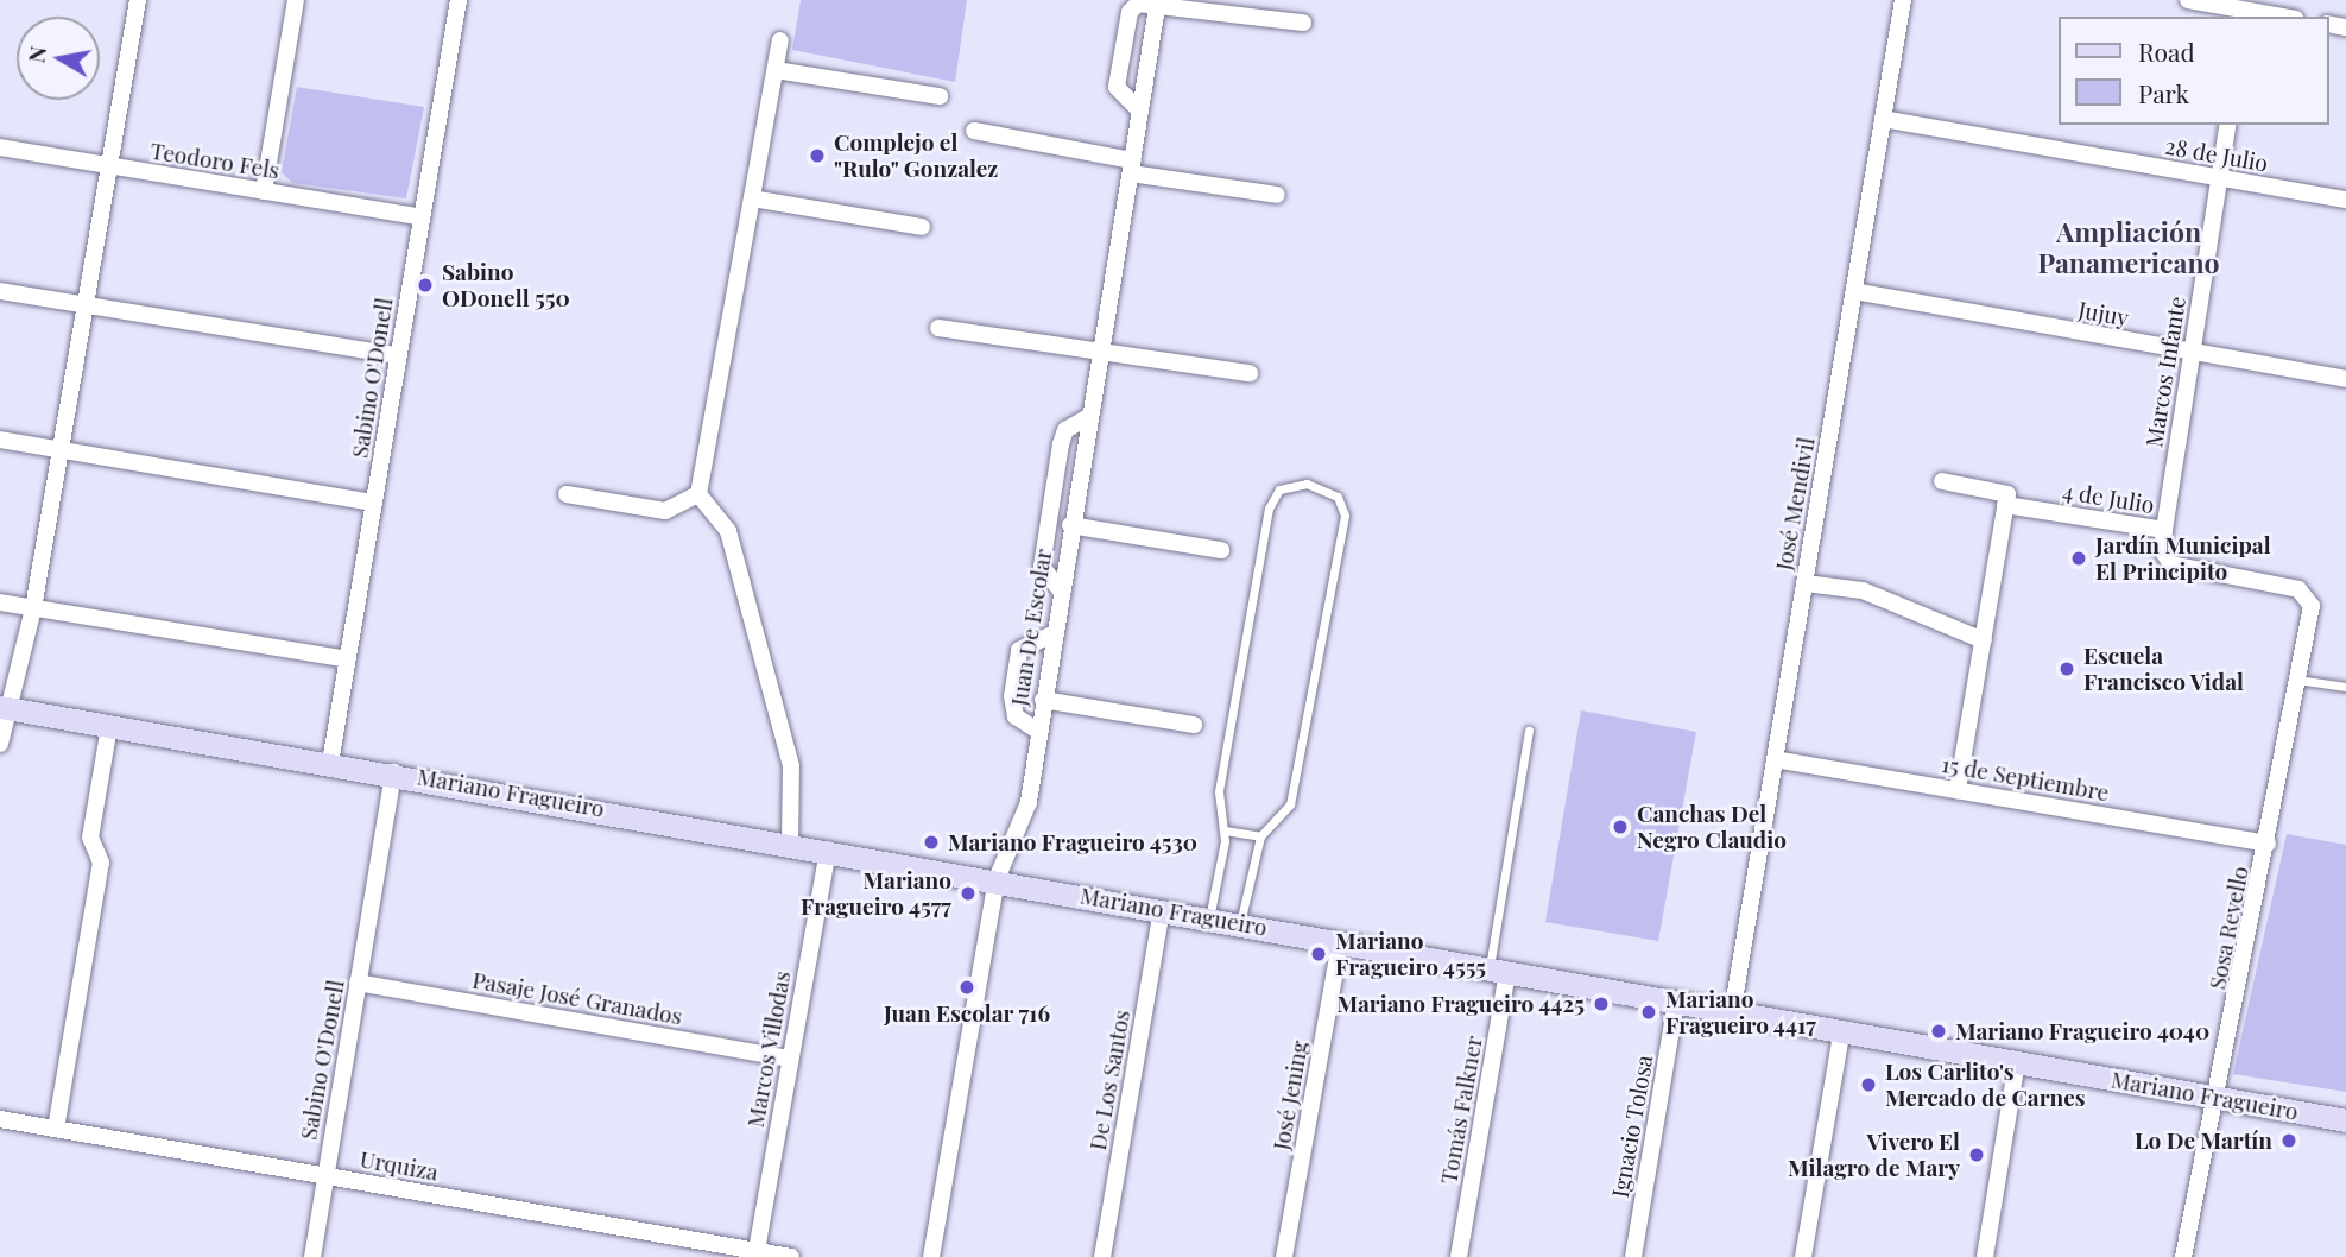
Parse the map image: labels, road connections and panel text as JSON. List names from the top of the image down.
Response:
{
  "streets": {
    "main road": ["Mariano Fragueiro"],
    "street": [
      "28 de Julio",
      "Teodoro Fels",
      "Jujuy",
      "Marcos Infante",
      "Sabino O'Donell",
      "4 de Julio",
      "José Mendivil",
      "Juan De Escolar",
      "15 de Septiembre",
      "Sosa Revello",
      "Pasaje José Granados",
      "Marcos Villodas",
      "De Los Santos",
      "José Jening",
      "Tomás Falkner",
      "Ignacio Tolosa",
      "Urquiza"
    ]
  },
  "crossings": [
    ["28 de Julio", "Marcos Infante"],
    ["28 de Julio", "José Mendivil"],
    ["Teodoro Fels", "Sabino O'Donell"],
    ["Jujuy", "Marcos Infante"],
    ["Jujuy", "José Mendivil"],
    ["Marcos Infante", "4 de Julio"],
    ["Sabino O'Donell", "Mariano Fragueiro"],
    ["Sabino O'Donell", "Pasaje José Granados"],
    ["Sabino O'Donell", "Urquiza"],
    ["4 de Julio", "Sosa Revello"],
    ["José Mendivil", "15 de Septiembre"],
    ["José Mendivil", "Mariano Fragueiro"],
    ["Juan De Escolar", "Mariano Fragueiro"],
    ["15 de Septiembre", "Sosa Revello"],
    ["Mariano Fragueiro", "Sosa Revello"],
    ["Mariano Fragueiro", "Marcos Villodas"],
    ["Mariano Fragueiro", "De Los Santos"],
    ["Mariano Fragueiro", "José Jening"],
    ["Mariano Fragueiro", "Tomás Falkner"],
    ["Mariano Fragueiro", "Ignacio Tolosa"],
    ["Pasaje José Granados", "Marcos Villodas"],
    ["Marcos Villodas", "Urquiza"]
  ],
  "districts": ["Ampliación Panamericano"],
  "places": [
    "Complejo el \"Rulo\" Gonzalez",
    "Sabino ODonell 550",
    "Jardín Municipal El Principito",
    "Escuela Francisco Vidal",
    "Canchas Del Negro Claudio",
    "Mariano Fragueiro 4530",
    "Mariano Fragueiro 4577",
    "Mariano Fragueiro 4555",
    "Juan Escolar 716",
    "Mariano Fragueiro 4425",
    "Mariano Fragueiro 4417",
    "Mariano Fragueiro 4040",
    "Los Carlito's Mercado de Carnes",
    "Lo De Martín",
    "Vivero El Milagro de Mary"
  ],
  "legend": ["Road", "Park"],
  "north": "left"
}
